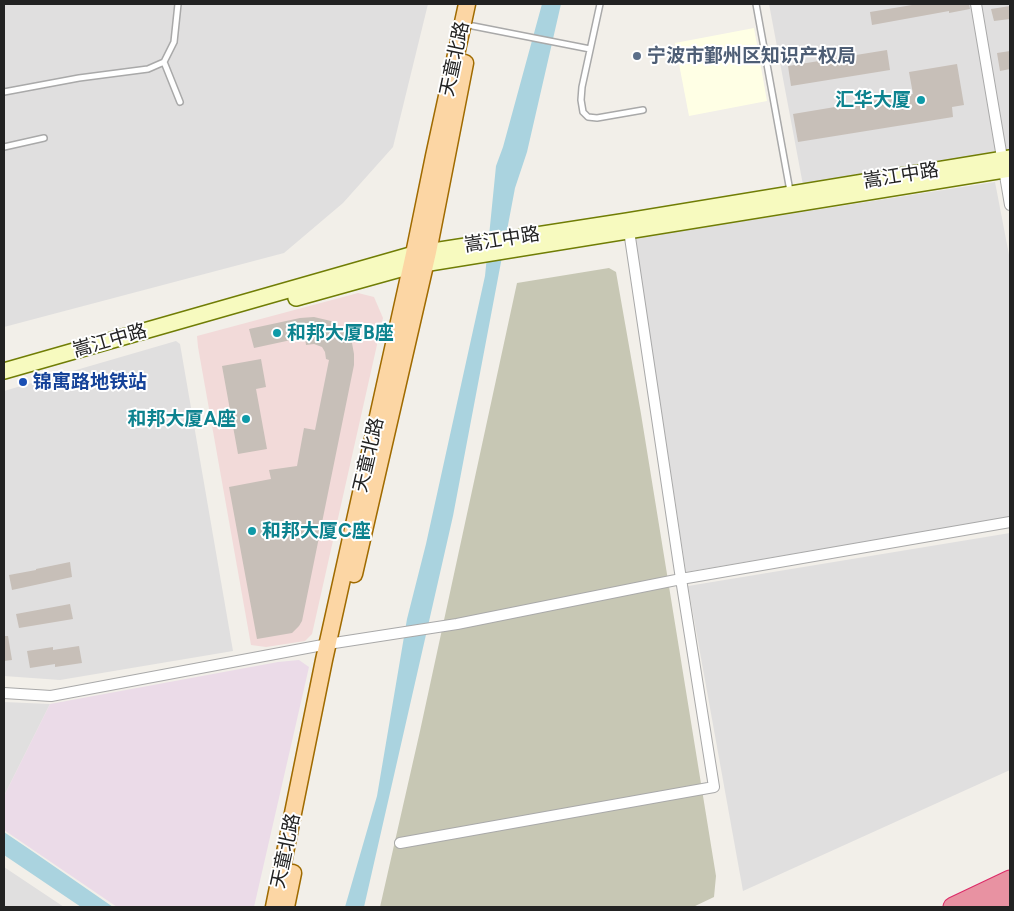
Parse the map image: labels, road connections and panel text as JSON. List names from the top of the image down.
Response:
{
  "streets": {
    "main road": ["天童北路", "嵩江中路"]
  },
  "crossings": [
    ["天童北路", "嵩江中路"]
  ],
  "places": [
    "宁波市鄞州区知识产权局",
    "汇华大厦",
    "和邦大厦B座",
    "锦寓路地铁站",
    "和邦大厦A座",
    "和邦大厦C座"
  ]
}
